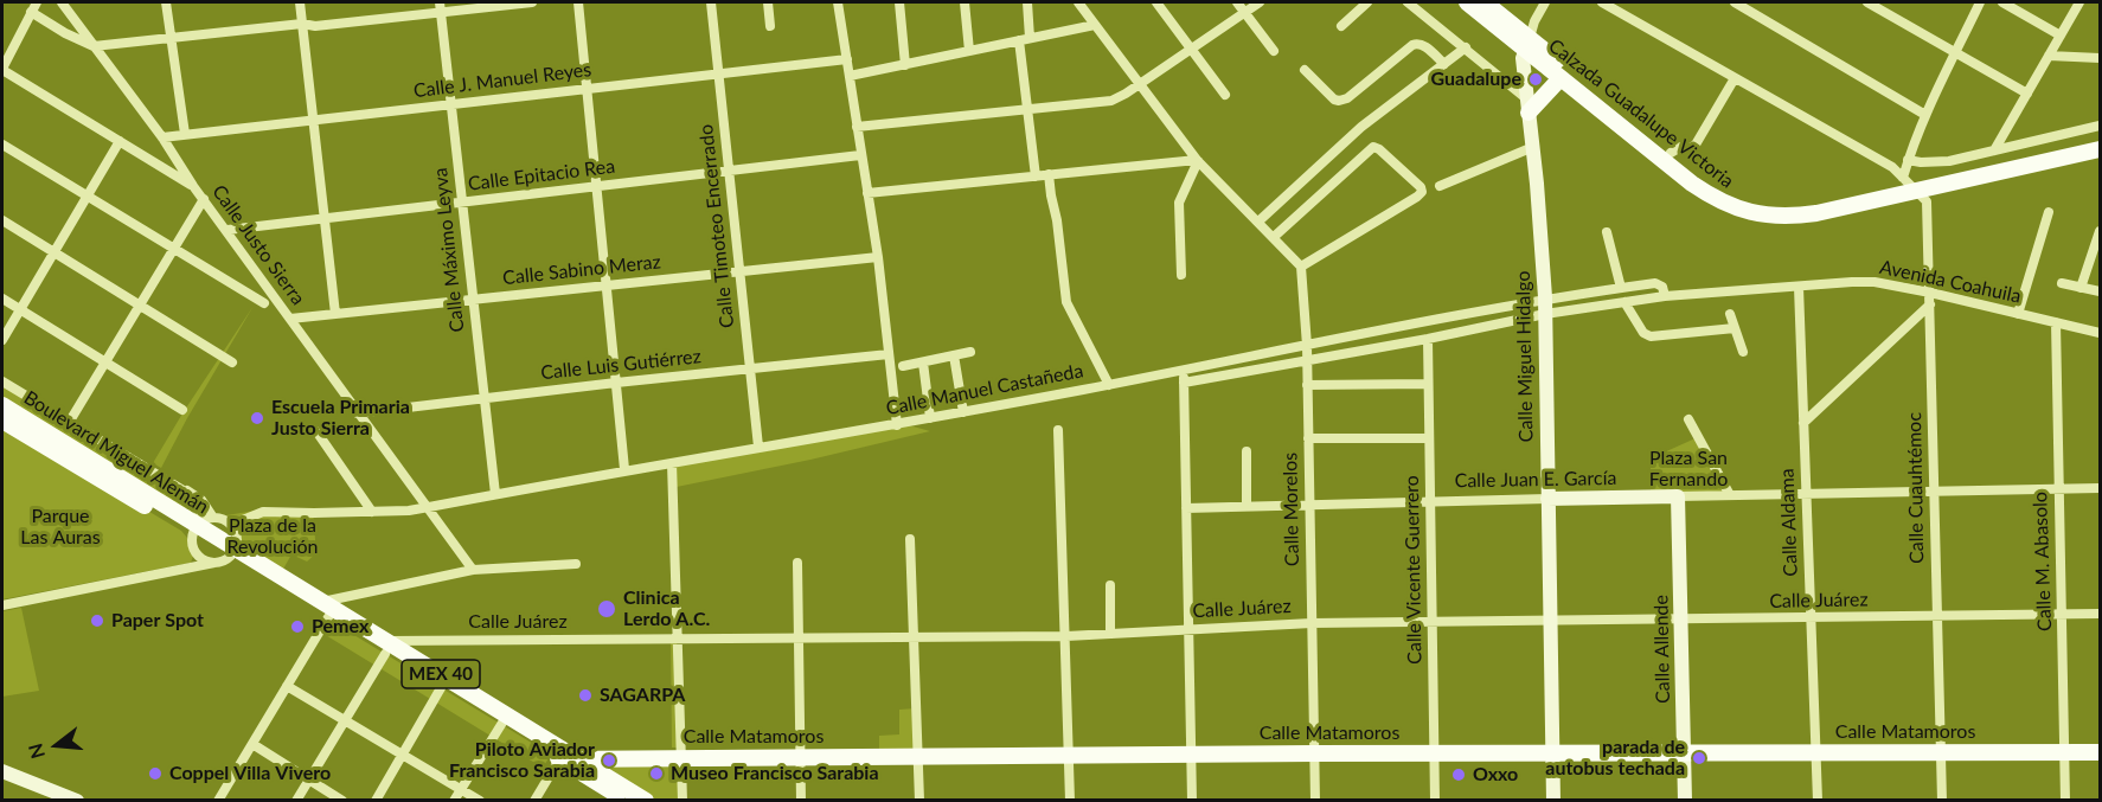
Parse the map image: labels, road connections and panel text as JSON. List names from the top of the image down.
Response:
{
  "streets": {
    "main road": [
      "Calzada Guadalupe Victoria",
      "Calle Miguel Hidalgo",
      "Boulevard Miguel Alemán",
      "Calle Juan E. García",
      "Calle Allende",
      "MEX 40",
      "Calle Matamoros"
    ],
    "street": [
      "Calle J. Manuel Reyes",
      "Calle Epitacio Rea",
      "Calle Timoteo Encerrado",
      "Calle Justo Sierra",
      "Calle Máximo Leyva",
      "Calle Sabino Meraz",
      "Avenida Coahuila",
      "Calle Luis Gutiérrez",
      "Calle Manuel Castañeda",
      "Calle Cuauhtémoc",
      "Calle Morelos",
      "Calle Aldama",
      "Calle M. Abasolo",
      "Calle Vicente Guerrero",
      "Calle Juárez"
    ]
  },
  "crossings": [
    ["Calle J. Manuel Reyes", "Calle Timoteo Encerrado"],
    ["Calle J. Manuel Reyes", "Calle Justo Sierra"],
    ["Calle J. Manuel Reyes", "Calle Máximo Leyva"],
    ["Calzada Guadalupe Victoria", "Calle Miguel Hidalgo"],
    ["Calzada Guadalupe Victoria", "Calle Cuauhtémoc"],
    ["Calle Epitacio Rea", "Calle Timoteo Encerrado"],
    ["Calle Epitacio Rea", "Calle Justo Sierra"],
    ["Calle Epitacio Rea", "Calle Máximo Leyva"],
    ["Calle Timoteo Encerrado", "Calle Sabino Meraz"],
    ["Calle Timoteo Encerrado", "Calle Luis Gutiérrez"],
    ["Calle Timoteo Encerrado", "Calle Manuel Castañeda"],
    ["Calle Justo Sierra", "Calle Sabino Meraz"],
    ["Calle Justo Sierra", "Calle Luis Gutiérrez"],
    ["Calle Justo Sierra", "Calle Manuel Castañeda"],
    ["Calle Máximo Leyva", "Calle Sabino Meraz"],
    ["Calle Máximo Leyva", "Calle Luis Gutiérrez"],
    ["Calle Máximo Leyva", "Calle Manuel Castañeda"],
    ["Avenida Coahuila", "Calle Miguel Hidalgo"],
    ["Avenida Coahuila", "Calle Manuel Castañeda"],
    ["Avenida Coahuila", "Calle Cuauhtémoc"],
    ["Avenida Coahuila", "Calle Aldama"],
    ["Avenida Coahuila", "Calle M. Abasolo"],
    ["Calle Miguel Hidalgo", "Calle Manuel Castañeda"],
    ["Calle Miguel Hidalgo", "Calle Juan E. García"],
    ["Calle Miguel Hidalgo", "Calle Juárez"],
    ["Calle Miguel Hidalgo", "Calle Matamoros"],
    ["Calle Manuel Castañeda", "Calle Morelos"],
    ["Boulevard Miguel Alemán", "Calle Juárez"],
    ["Boulevard Miguel Alemán", "Calle Matamoros"],
    ["Calle Juan E. García", "Calle Cuauhtémoc"],
    ["Calle Juan E. García", "Calle Morelos"],
    ["Calle Juan E. García", "Calle Aldama"],
    ["Calle Juan E. García", "Calle M. Abasolo"],
    ["Calle Juan E. García", "Calle Vicente Guerrero"],
    ["Calle Juan E. García", "Calle Allende"],
    ["Calle Cuauhtémoc", "Calle Juárez"],
    ["Calle Cuauhtémoc", "Calle Matamoros"],
    ["Calle Morelos", "Calle Juárez"],
    ["Calle Morelos", "Calle Matamoros"],
    ["Calle Aldama", "Calle Juárez"],
    ["Calle Aldama", "Calle Matamoros"],
    ["Calle M. Abasolo", "Calle Juárez"],
    ["Calle M. Abasolo", "Calle Matamoros"],
    ["Calle Vicente Guerrero", "Calle Juárez"],
    ["Calle Vicente Guerrero", "Calle Matamoros"],
    ["Calle Juárez", "Calle Allende"],
    ["Calle Allende", "Calle Matamoros"]
  ],
  "parks": ["Plaza San Fernando", "Parque Las Auras", "Plaza de la Revolución"],
  "places": [
    "Guadalupe",
    "Escuela Primaria Justo Sierra",
    "Clinica Lerdo A.C.",
    "Paper Spot",
    "Pemex",
    "SAGARPA",
    "parada de autobus techada",
    "Piloto Aviador Francisco Sarabia",
    "Coppel Villa Vivero",
    "Museo Francisco Sarabia",
    "Oxxo"
  ],
  "north": "left"
}
